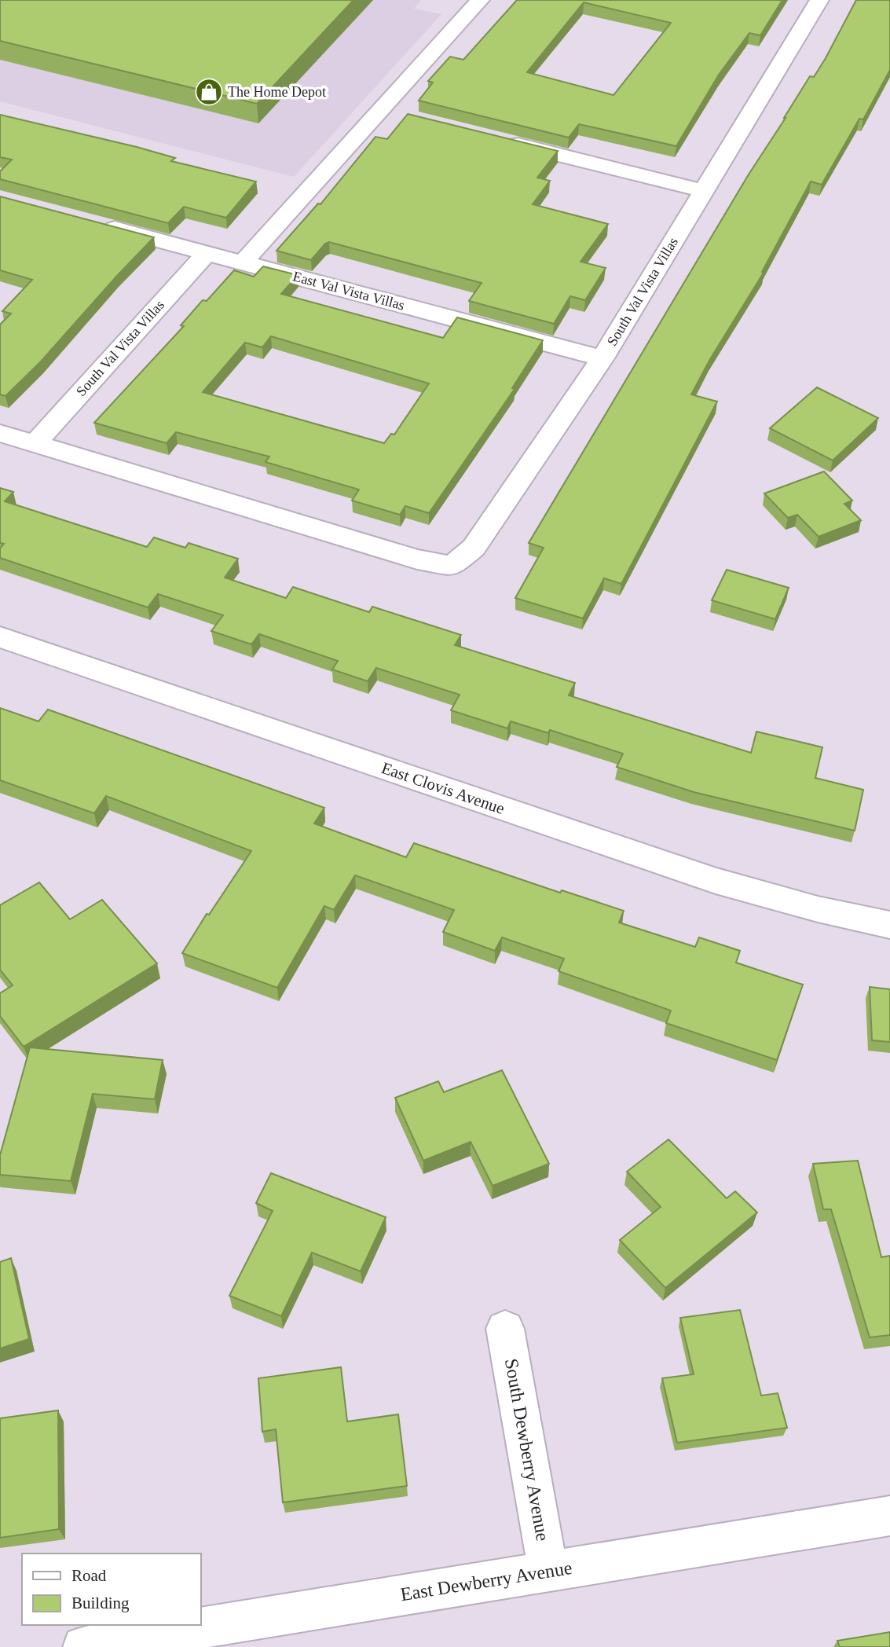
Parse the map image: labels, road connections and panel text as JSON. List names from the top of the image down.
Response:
{
  "streets": {
    "street": [
      "East Val Vista Villas",
      "South Val Vista Villas",
      "East Clovis Avenue",
      "South Dewberry Avenue",
      "East Dewberry Avenue"
    ]
  },
  "crossings": [
    ["East Val Vista Villas", "South Val Vista Villas"],
    ["South Dewberry Avenue", "East Dewberry Avenue"]
  ],
  "places": {
    "shop": ["The Home Depot"]
  },
  "legend": ["Road", "Building"]
}
